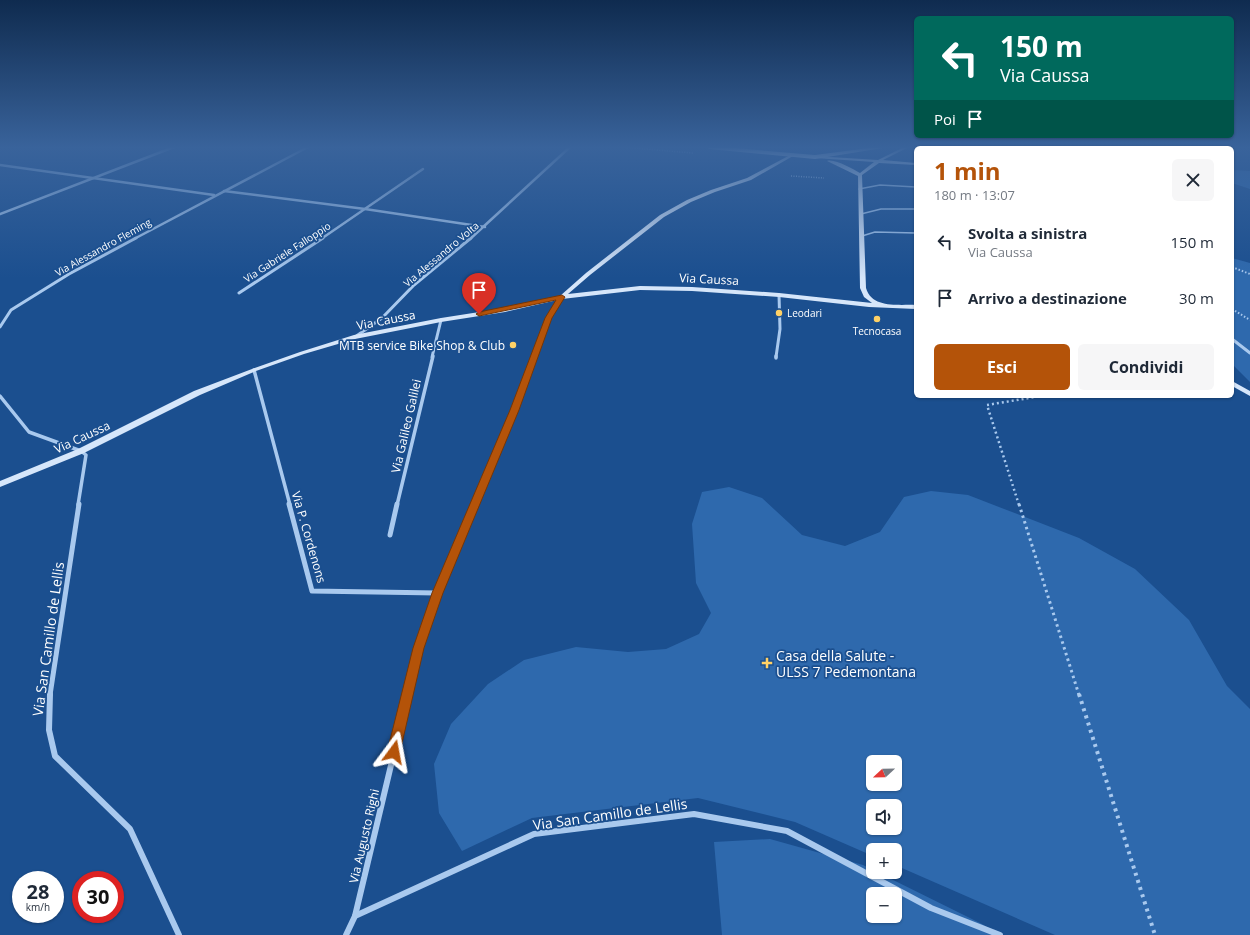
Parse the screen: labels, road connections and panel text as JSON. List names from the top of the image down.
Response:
{
  "streets": {
    "street": [
      "Via Alessandro Fleming",
      "Via Gabriele Falloppio",
      "Via Alessandro Volta",
      "Via Caussa",
      "Via Galileo Galilei",
      "Via P. Cordenons",
      "Via San Camillo de Lellis",
      "Via Augusto Righi"
    ]
  },
  "crossings": [
    ["Via Alessandro Volta", "Via Caussa"],
    ["Via Caussa", "Via Galileo Galilei"],
    ["Via Caussa", "Via P. Cordenons"],
    ["Via Caussa", "Via San Camillo de Lellis"],
    ["Via Caussa", "Via Augusto Righi"],
    ["Via P. Cordenons", "Via Augusto Righi"],
    ["Via San Camillo de Lellis", "Via Augusto Righi"]
  ],
  "places": {
    "other": ["Leodari", "Tecnocasa", "MTB service Bike Shop & Club"],
    "health": ["Casa della Salute - ULSS 7 Pedemontana"]
  },
  "north": "left",
  "page": {
    "turn": ["150 m", "Via Caussa"],
    "then": "Poi",
    "heading": ["1 min", "180 m · 13:07"],
    "list": [
      {
        "name": "Svolta a sinistra",
        "note": "Via Caussa",
        "value": "150 m"
      },
      {
        "name": "Arrivo a destinazione",
        "value": "30 m"
      }
    ],
    "buttons": ["Esci", "Condividi"],
    "map_buttons": ["+", "−"],
    "speed": "28 km/h",
    "limit": "30"
  }
}
